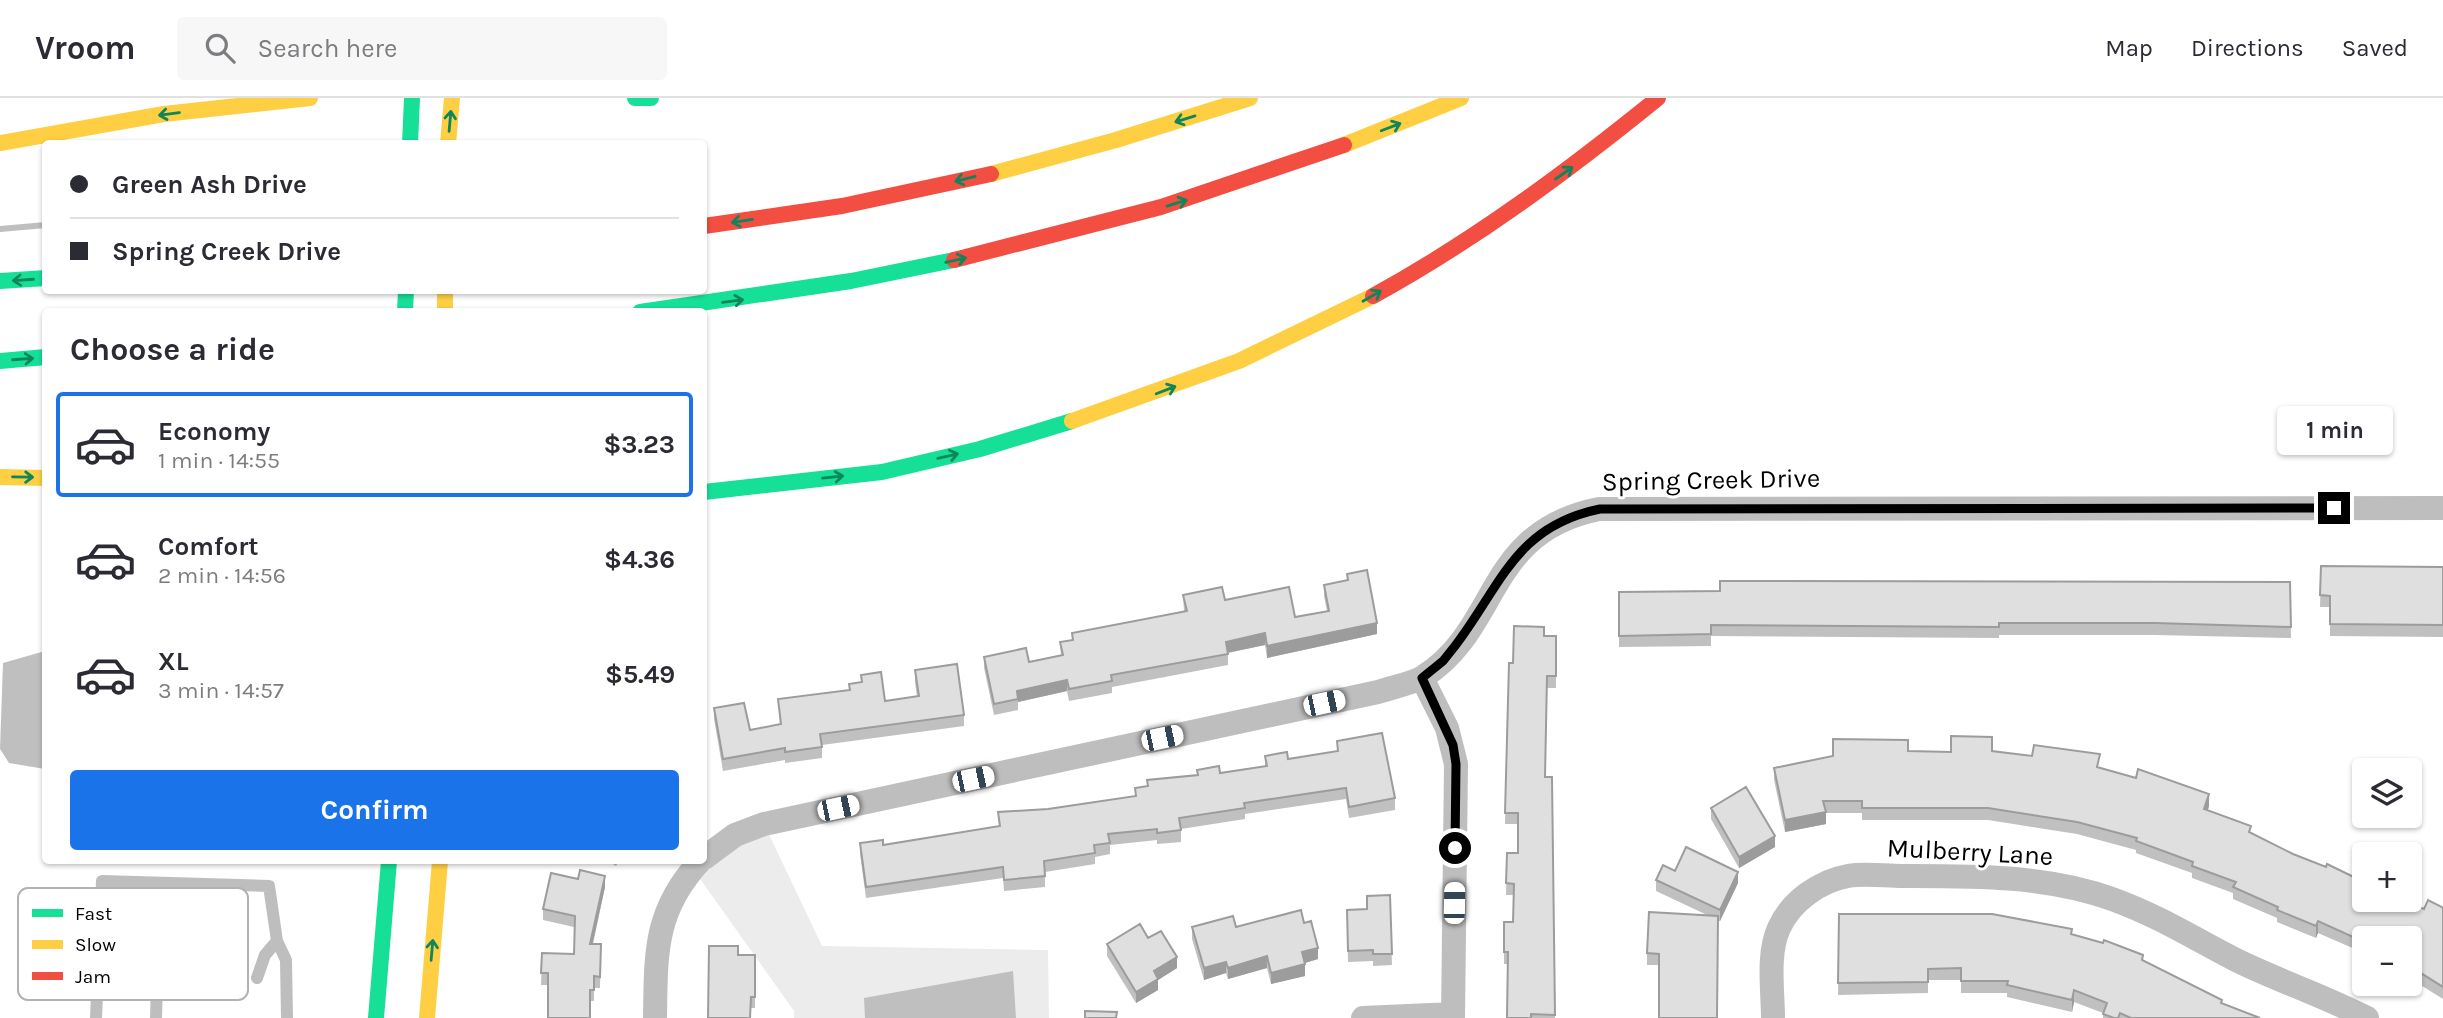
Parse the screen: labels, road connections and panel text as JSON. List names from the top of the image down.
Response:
{
  "streets": {
    "street": ["Spring Creek Drive", "Mulberry Lane"]
  },
  "legend": ["Fast", "Slow", "Jam"],
  "page": {
    "header": "Vroom",
    "search": "Search here",
    "nav": ["Map", "Directions", "Saved"],
    "banner": ["Green Ash Drive", "Spring Creek Drive"],
    "heading": "Choose a ride",
    "list": [
      {
        "name": "Economy",
        "note": "1 min · 14:55",
        "value": "$3.23"
      },
      {
        "name": "Comfort",
        "note": "2 min · 14:56",
        "value": "$4.36"
      },
      {
        "name": "XL",
        "note": "3 min · 14:57",
        "value": "$5.49"
      }
    ],
    "bubble": "1 min",
    "buttons": "Confirm",
    "map_buttons": ["+", "−"]
  }
}
